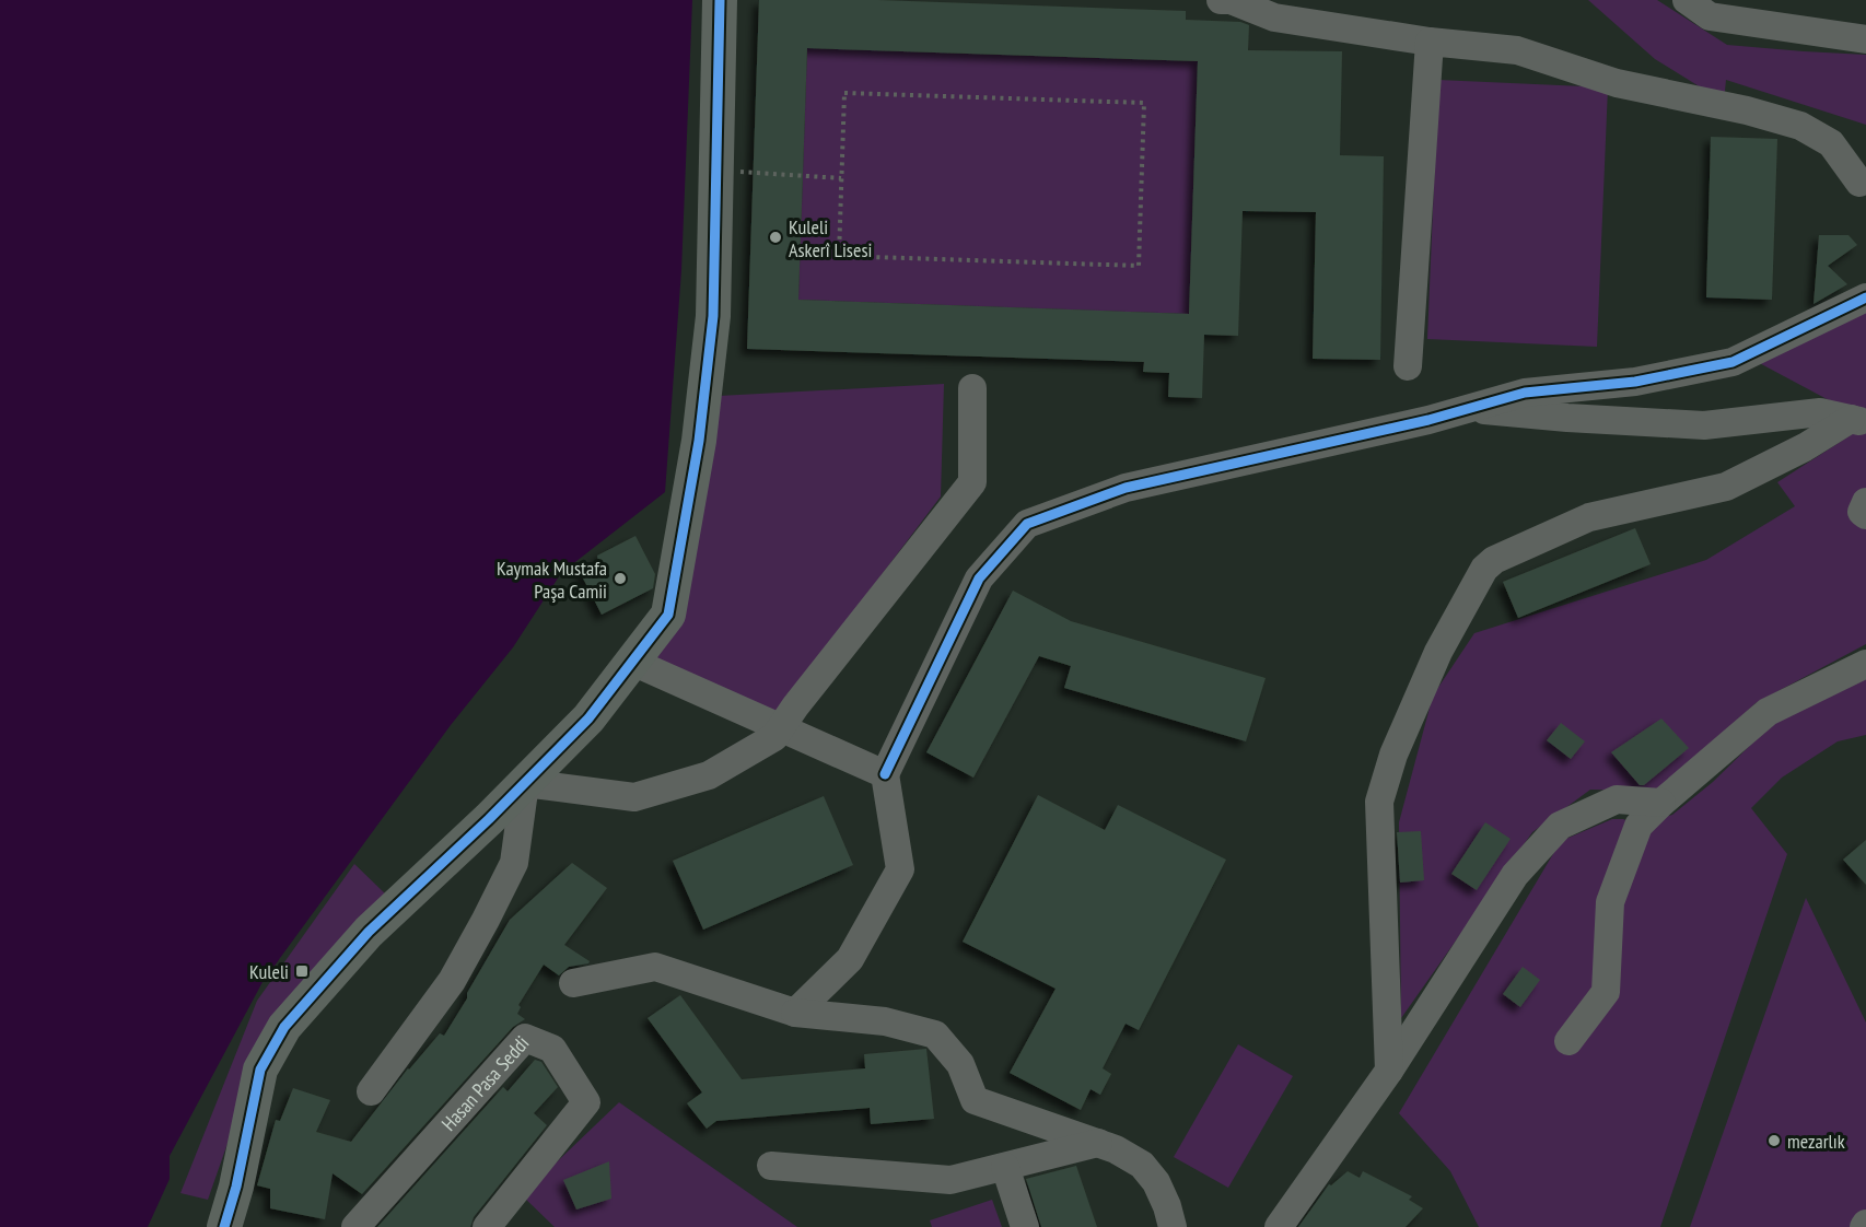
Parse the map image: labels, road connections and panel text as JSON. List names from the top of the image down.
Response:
{
  "streets": {
    "street": ["Hasan Pasa Seddi"]
  },
  "places": {
    "other": ["Kuleli Askerî Lisesi", "Kaymak Mustafa Paşa Camii", "mezarlık"],
    "transit": ["Kuleli"]
  }
}
